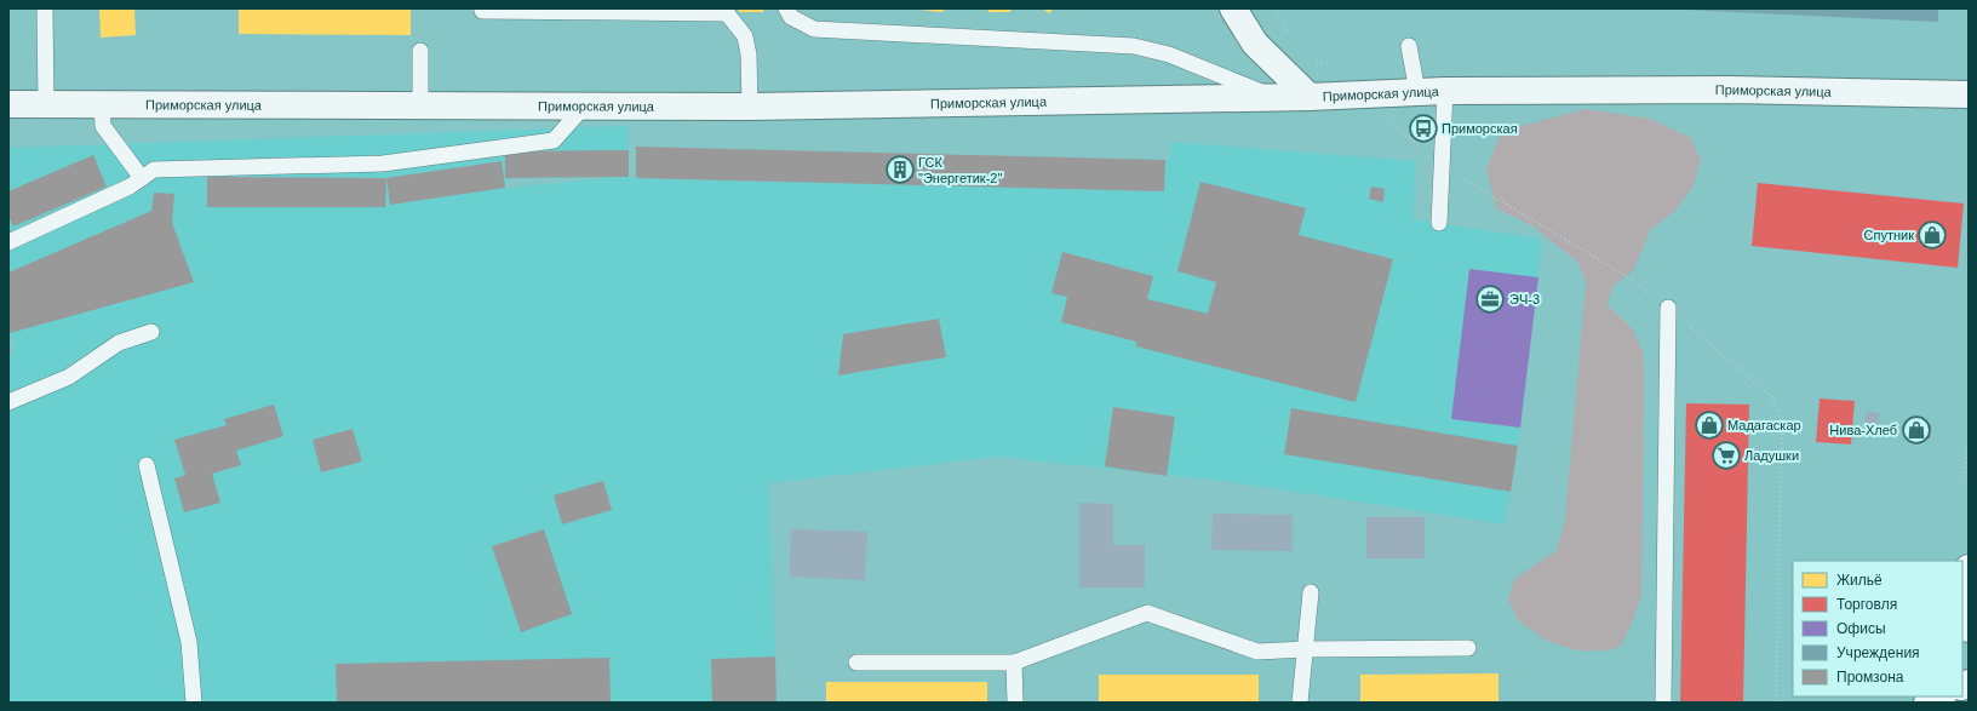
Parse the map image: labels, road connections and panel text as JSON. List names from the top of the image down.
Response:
{
  "streets": {
    "main road": ["Приморская улица"]
  },
  "places": {
    "bus stop": ["Приморская"],
    "building": ["ГСК \"Энергетик-2\""],
    "shop": ["Спутник", "Мадагаскар", "Нива-Хлеб"],
    "office": ["ЭЧ-3"],
    "supermarket": ["Ладушки"]
  },
  "legend": [
    "Жильё",
    "Торговля",
    "Офисы",
    "Учреждения",
    "Промзона"
  ]
}
